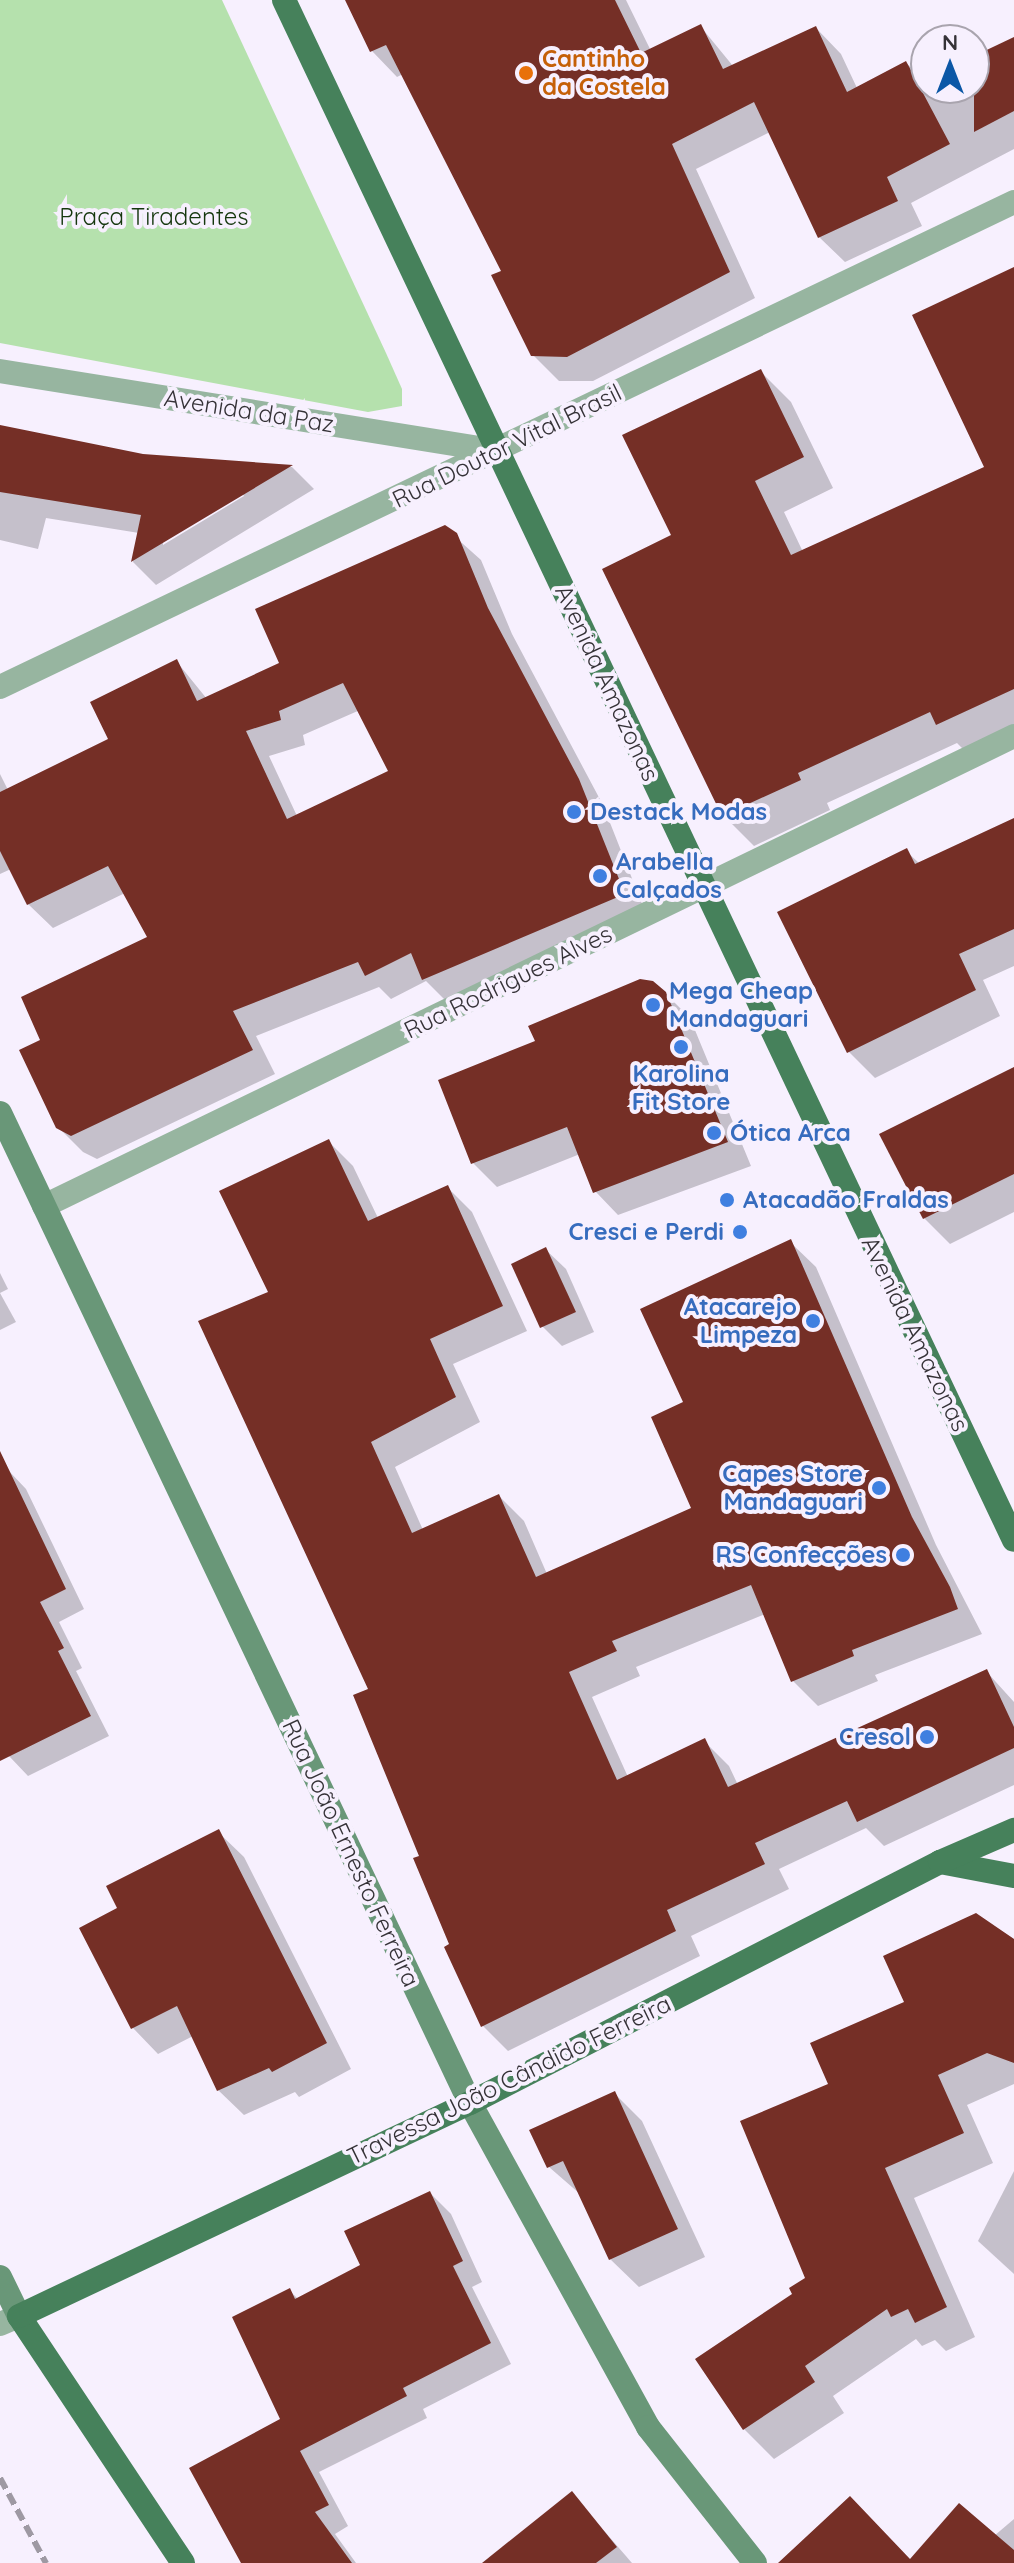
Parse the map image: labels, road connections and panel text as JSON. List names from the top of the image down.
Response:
{
  "streets": {
    "main road": ["Avenida Amazonas", "Travessa João Cândido Ferreira"],
    "street": [
      "Avenida da Paz",
      "Rua Doutor Vital Brasil",
      "Rua Rodrigues Alves",
      "Rua João Ernesto Ferreira"
    ]
  },
  "crossings": [
    ["Avenida da Paz", "Rua Doutor Vital Brasil"],
    ["Avenida da Paz", "Avenida Amazonas"],
    ["Rua Doutor Vital Brasil", "Avenida Amazonas"],
    ["Avenida Amazonas", "Rua Rodrigues Alves"],
    ["Rua Rodrigues Alves", "Rua João Ernesto Ferreira"],
    ["Rua João Ernesto Ferreira", "Travessa João Cândido Ferreira"]
  ],
  "parks": ["Praça Tiradentes"],
  "places": [
    "Cantinho da Costela",
    "Destack Modas",
    "Arabella Calçados",
    "Mega Cheap Mandaguari",
    "Karolina Fit Store",
    "Ótica Arca",
    "Atacadão Fraldas",
    "Cresci e Perdi",
    "Atacarejo Limpeza",
    "Capes Store Mandaguari",
    "RS Confecções",
    "Cresol"
  ],
  "north": "top"
}
